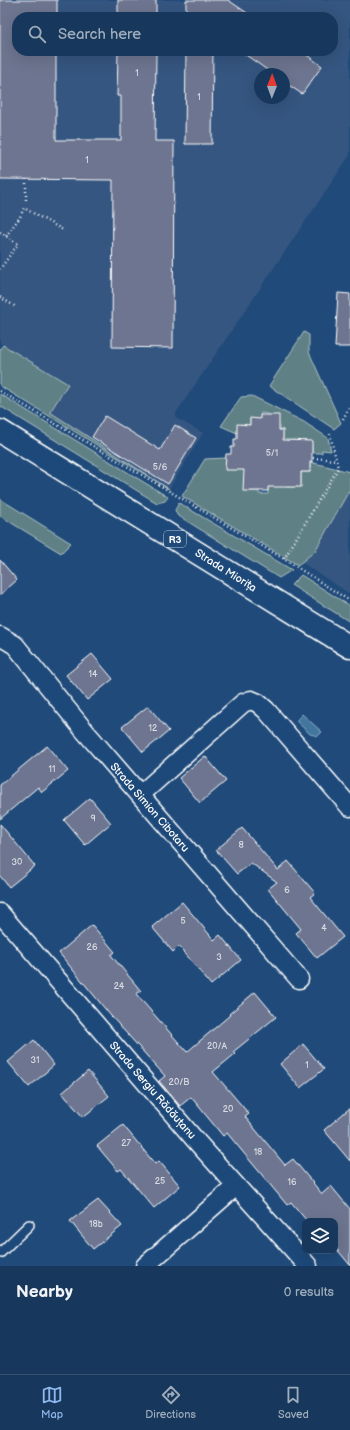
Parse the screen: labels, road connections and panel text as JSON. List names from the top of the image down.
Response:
{
  "streets": {
    "main road": ["R3", "Strada Miorița"],
    "street": ["Strada Simion Cibotaru", "Strada Sergiu Rădăuțanu"]
  },
  "house_numbers": [
    "1",
    "1",
    "1",
    "5/1",
    "5/6",
    "14",
    "12",
    "11",
    "9",
    "8",
    "30",
    "6",
    "5",
    "4",
    "26",
    "3",
    "24",
    "20/A",
    "31",
    "1",
    "20/B",
    "20",
    "27",
    "18",
    "25",
    "16",
    "18b"
  ],
  "north": "top",
  "page": {
    "search": "Search here",
    "heading": ["Nearby", "0 results"],
    "nav": ["Map", "Directions", "Saved"]
  }
}
